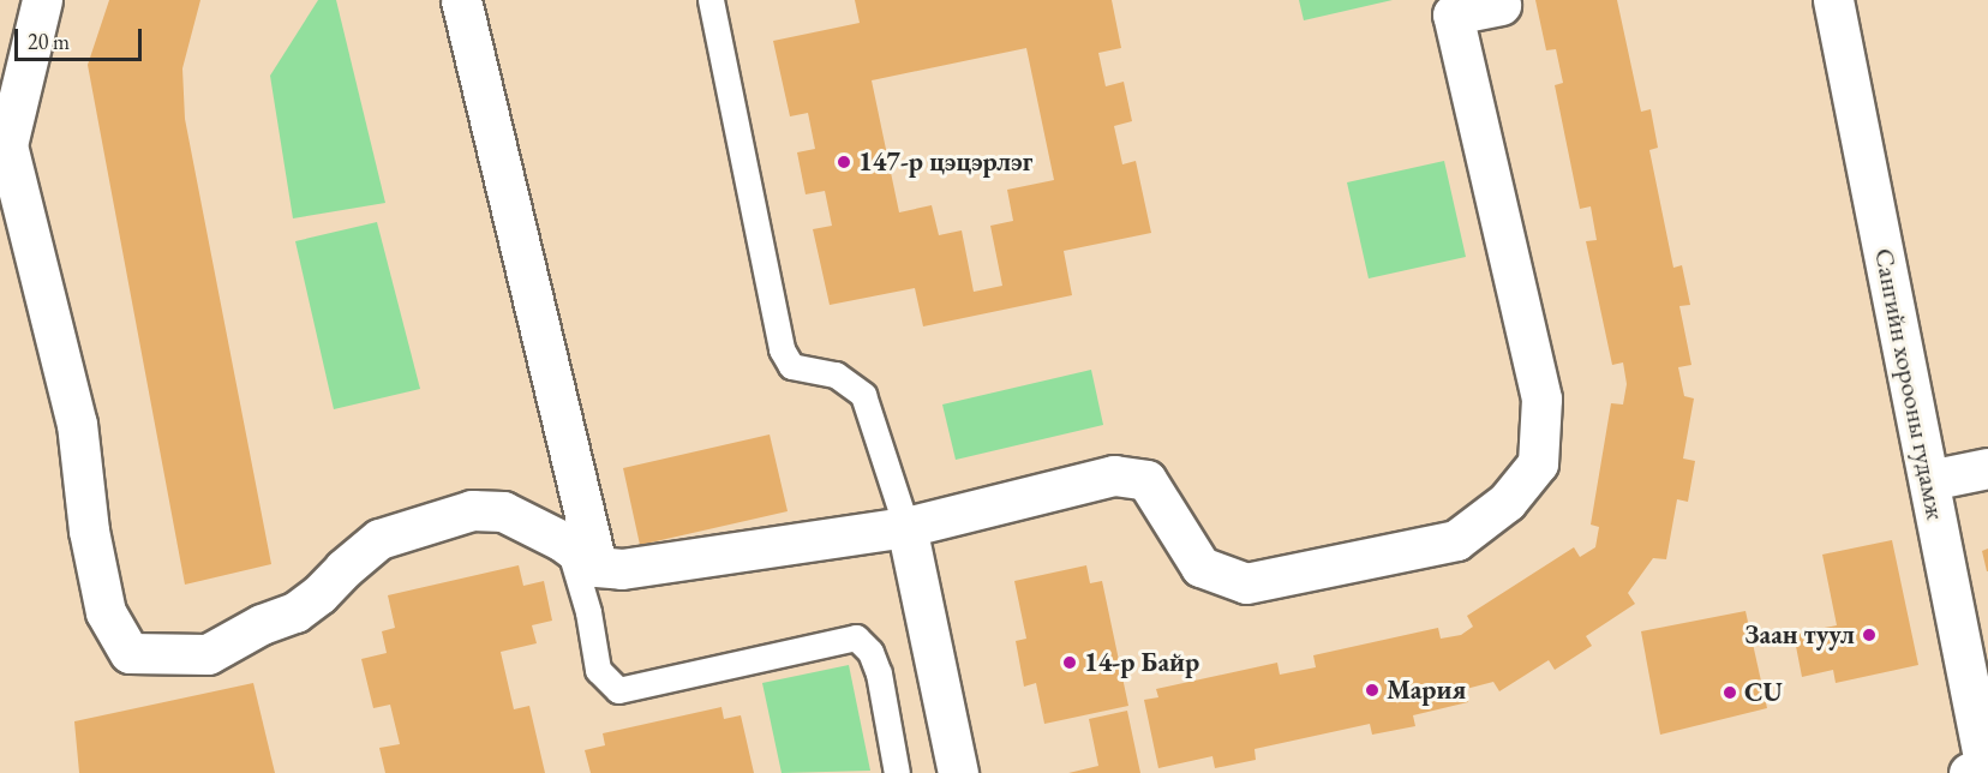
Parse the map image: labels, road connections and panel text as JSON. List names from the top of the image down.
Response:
{
  "streets": {
    "street": ["Сангийн хорооны гудамж"]
  },
  "places": [
    "147-р цэцэрлэг",
    "Заан туул",
    "14-р Байр",
    "Мария",
    "CU"
  ],
  "scale_bar": "20 m"
}
